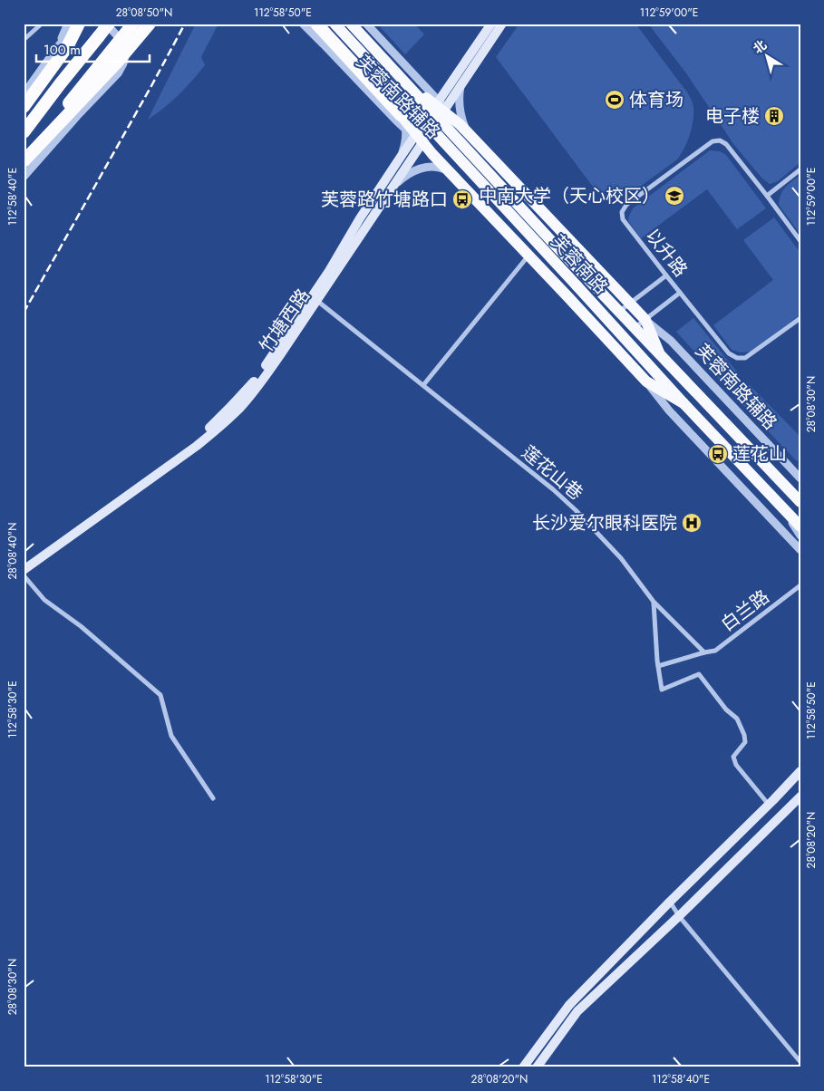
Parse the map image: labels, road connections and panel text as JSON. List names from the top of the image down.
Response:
{
  "streets": {
    "main road": ["芙蓉南路", "竹塘西路"],
    "street": [
      "芙蓉南路辅路",
      "以升路",
      "莲花山巷",
      "白兰路"
    ]
  },
  "crossings": [
    ["芙蓉南路辅路", "竹塘西路"],
    ["竹塘西路", "莲花山巷"],
    ["莲花山巷", "白兰路"]
  ],
  "places": {
    "sports": ["体育场"],
    "building": ["电子楼"],
    "school or university": ["中南大学（天心校区）"],
    "bus stop": ["芙蓉路竹塘路口", "莲花山"],
    "hospital": ["长沙爱尔眼科医院"]
  },
  "scale_bar": "100 m",
  "north": "top left",
  "coordinates": [
    "28°08'50\"N",
    "112°58'50\"E",
    "112°59'00\"E",
    "112°58'40\"E",
    "28°08'30\"N",
    "28°08'40\"N",
    "112°58'30\"E",
    "28°08'20\"N"
  ]
}
